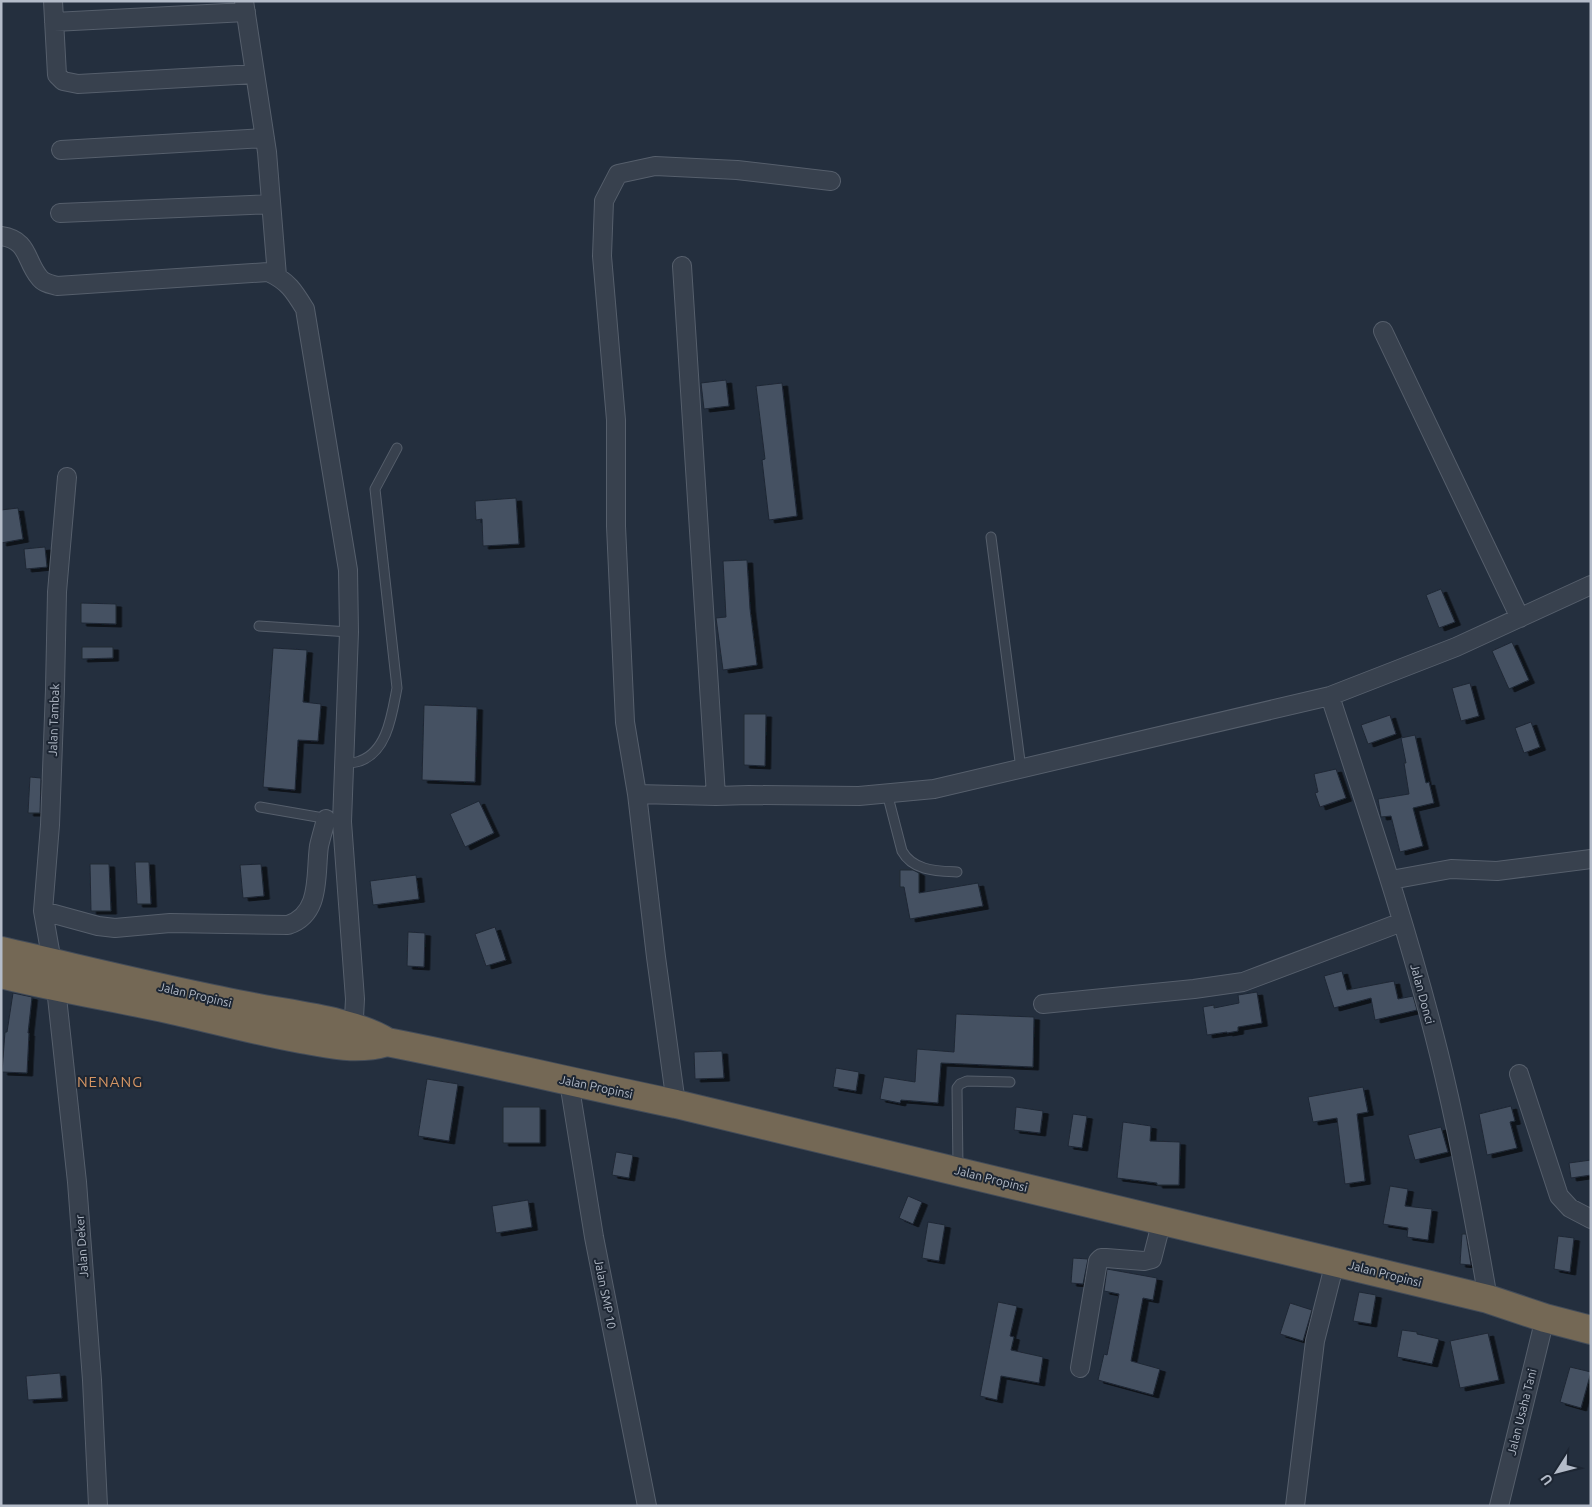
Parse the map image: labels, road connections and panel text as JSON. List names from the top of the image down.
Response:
{
  "streets": {
    "highway": ["Jalan Propinsi"],
    "street": [
      "Jalan Tambak",
      "Jalan Donci",
      "Jalan Deker",
      "Jalan SMP 10",
      "Jalan Usaha Tani"
    ]
  },
  "crossings": [
    ["Jalan Tambak", "Jalan Propinsi"],
    ["Jalan Tambak", "Jalan Deker"],
    ["Jalan Donci", "Jalan Propinsi"],
    ["Jalan Propinsi", "Jalan Deker"],
    ["Jalan Propinsi", "Jalan SMP 10"],
    ["Jalan Propinsi", "Jalan Usaha Tani"]
  ],
  "districts": ["NENANG"],
  "north": "bottom left"
}
